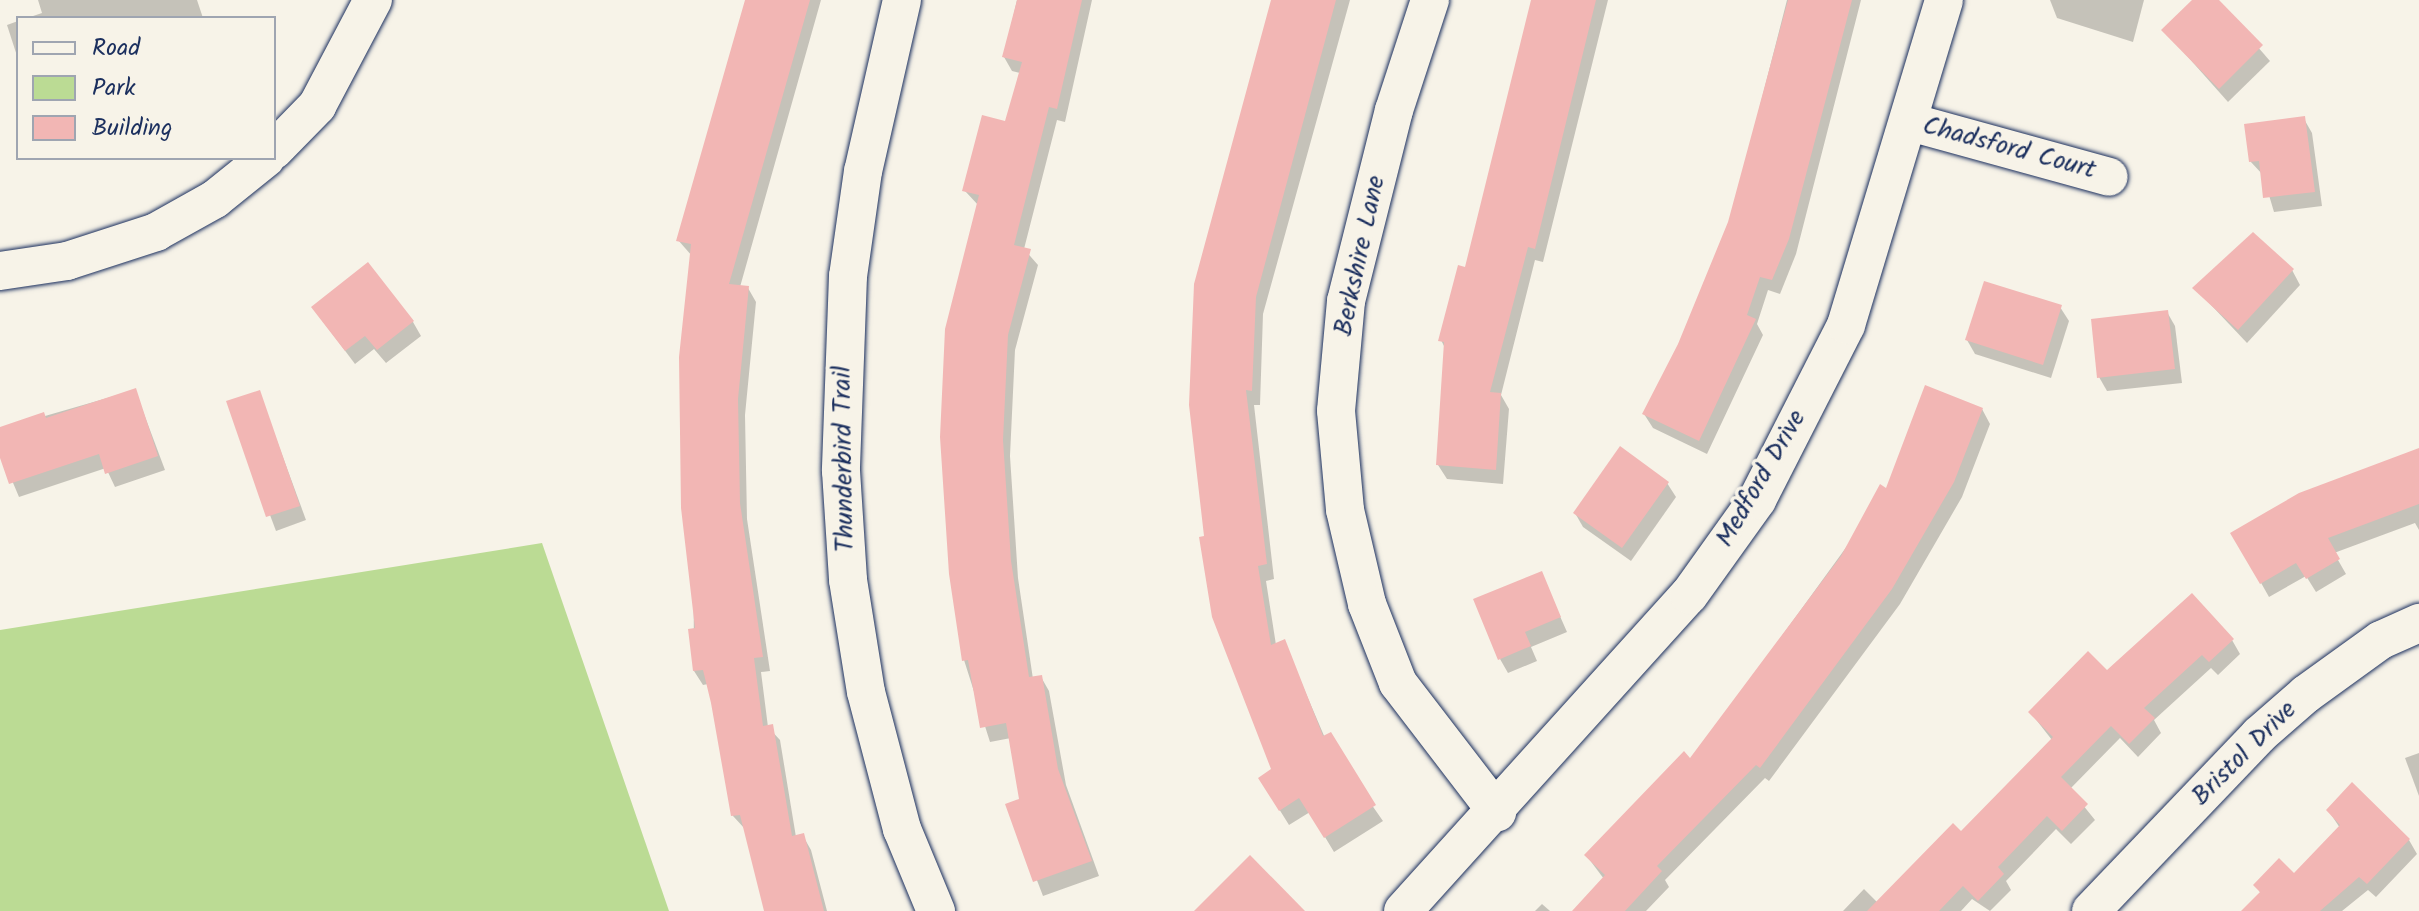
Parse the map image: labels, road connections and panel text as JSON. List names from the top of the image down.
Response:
{
  "streets": {
    "street": [
      "Chadsford Court",
      "Berkshire Lane",
      "Thunderbird Trail",
      "Medford Drive",
      "Bristol Drive"
    ]
  },
  "crossings": [
    ["Chadsford Court", "Medford Drive"],
    ["Berkshire Lane", "Medford Drive"]
  ],
  "legend": ["Road", "Park", "Building"]
}
